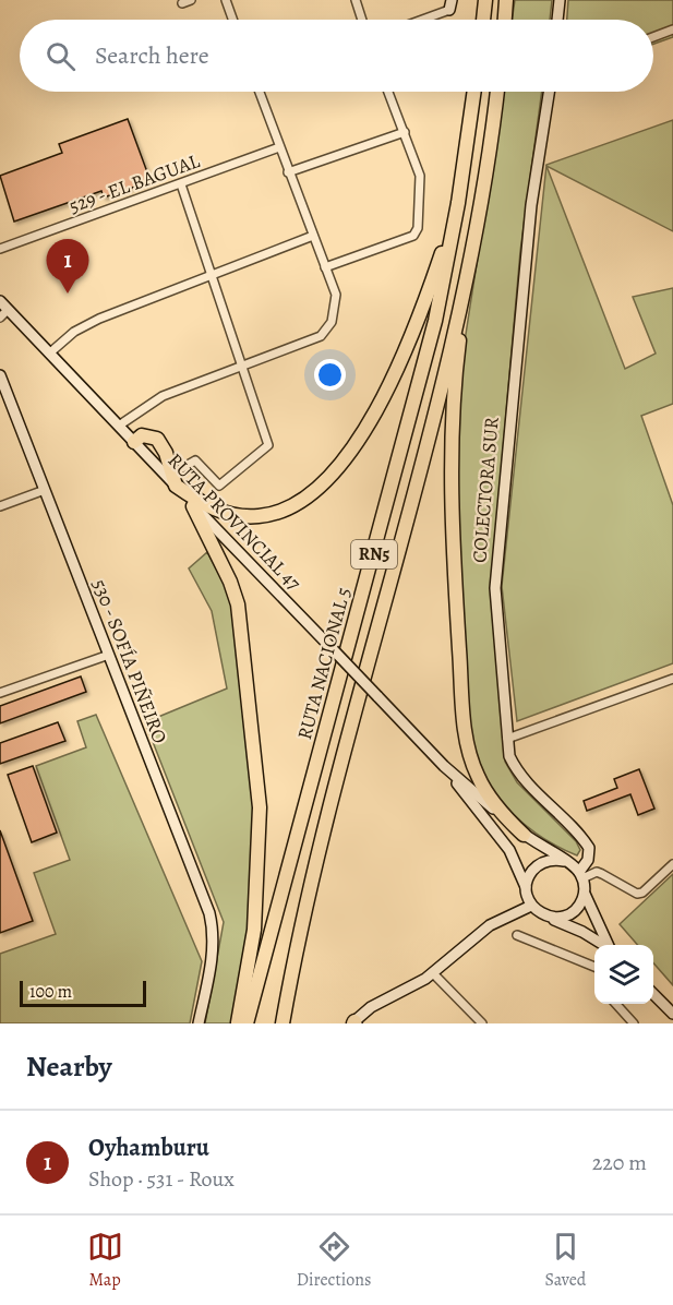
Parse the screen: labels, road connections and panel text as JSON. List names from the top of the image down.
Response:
{
  "streets": {
    "highway": ["RN5", "RUTA NACIONAL 5"],
    "street": [
      "529 - EL BAGUAL",
      "COLECTORA SUR",
      "RUTA PROVINCIAL 47",
      "530 - SOFÍA PIÑEIRO"
    ]
  },
  "crossings": [
    ["COLECTORA SUR", "RUTA PROVINCIAL 47"]
  ],
  "scale_bar": "100 m",
  "page": {
    "search": "Search here",
    "pins": "1",
    "scale": "100 m",
    "heading": "Nearby",
    "list": [
      {
        "mark": "1",
        "name": "Oyhamburu",
        "note": "Shop · 531 - Roux",
        "value": "220 m"
      }
    ],
    "nav": ["Map", "Directions", "Saved"]
  }
}
